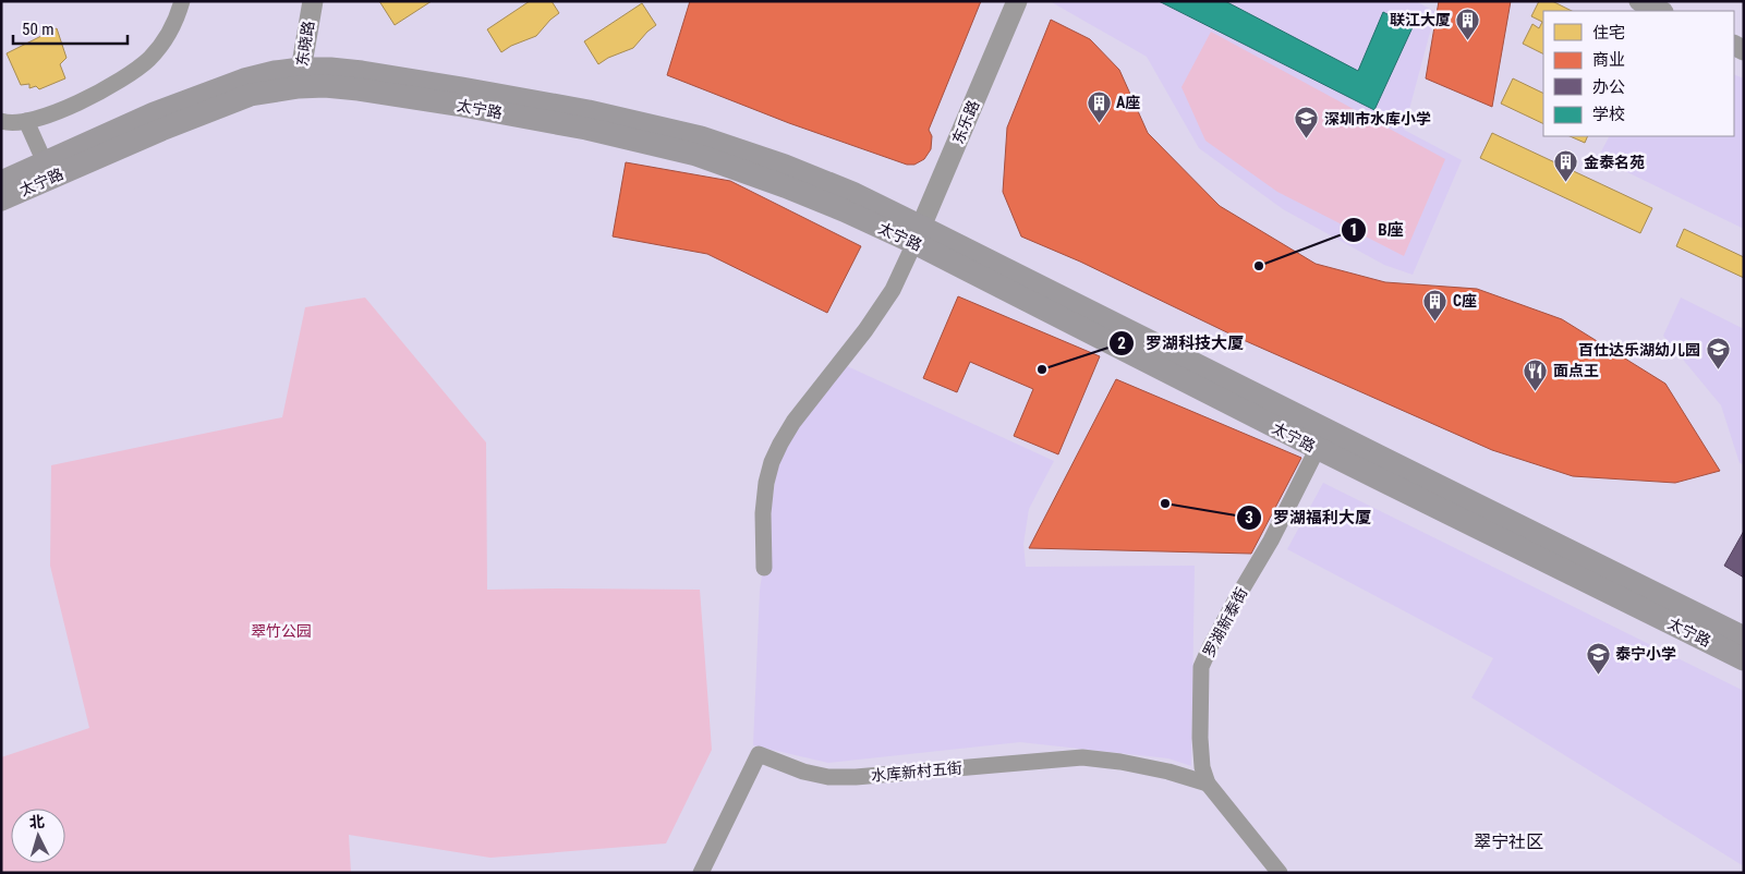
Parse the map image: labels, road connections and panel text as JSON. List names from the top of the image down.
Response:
{
  "streets": {
    "main road": ["太宁路"],
    "street": [
      "东晓路",
      "东乐路",
      "罗湖新泰街",
      "水库新村五街"
    ]
  },
  "crossings": [
    ["东晓路", "太宁路"],
    ["太宁路", "东乐路"],
    ["太宁路", "罗湖新泰街"],
    ["罗湖新泰街", "水库新村五街"]
  ],
  "districts": ["翠宁社区"],
  "parks": ["翠竹公园"],
  "places": {
    "building": [
      "联江大厦",
      "A座",
      "金泰名苑",
      "C座"
    ],
    "school or university": ["深圳市水库小学", "百仕达乐湖幼儿园", "泰宁小学"],
    "other": ["B座", "罗湖科技大厦", "罗湖福利大厦"],
    "restaurant": ["面点王"]
  },
  "legend": [
    "住宅",
    "商业",
    "办公",
    "学校"
  ],
  "scale_bar": "50 m",
  "north": "top"
}
